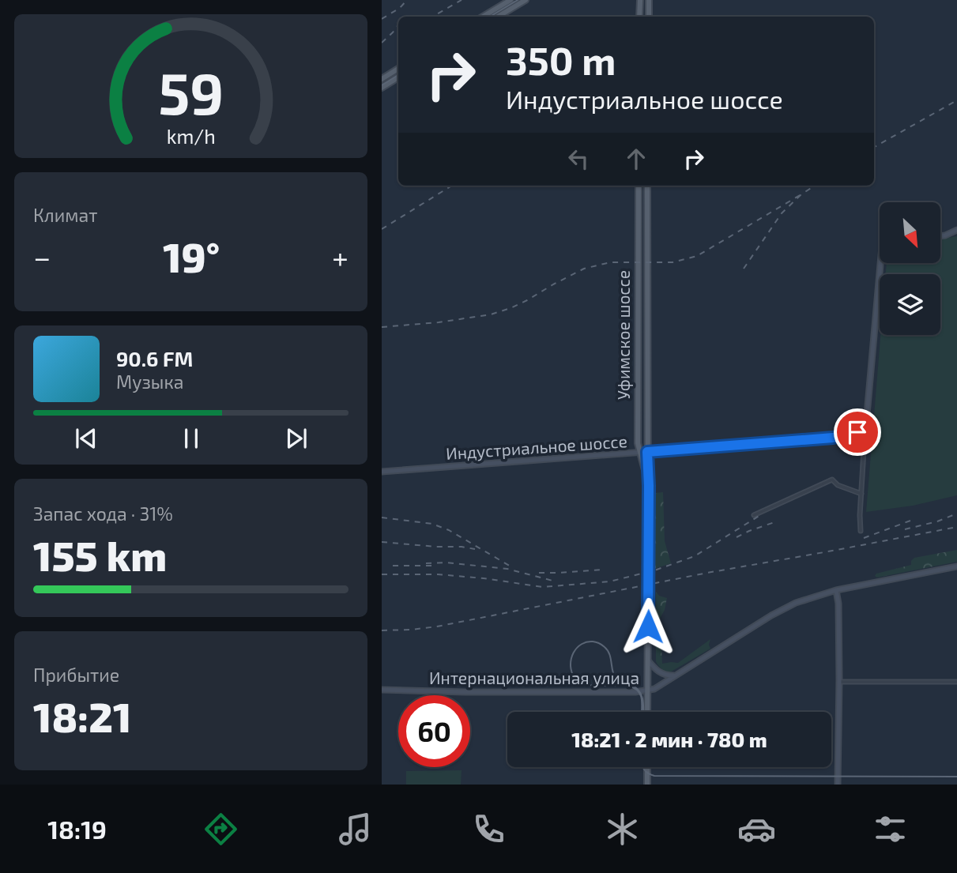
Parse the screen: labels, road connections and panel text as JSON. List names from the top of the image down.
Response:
{
  "streets": {
    "main road": ["Уфимское шоссе"],
    "street": ["Индустриальное шоссе", "Интернациональная улица"]
  },
  "crossings": [
    ["Уфимское шоссе", "Индустриальное шоссе"],
    ["Уфимское шоссе", "Интернациональная улица"]
  ],
  "north": "bottom right",
  "page": {
    "turn": ["350 m", "Индустриальное шоссе"],
    "tile": [
      "Климат",
      ["Запас хода · 31%", "155 km"],
      ["Прибытие", "18:21"]
    ],
    "heat": ["−", "19°", "+"],
    "song": ["90.6 FM", "Музыка"],
    "limit": "60",
    "trip": "18:21 · 2 мин · 780 m",
    "tabs": "18:19",
    "gauge": ["59", "km/h"]
  }
}
